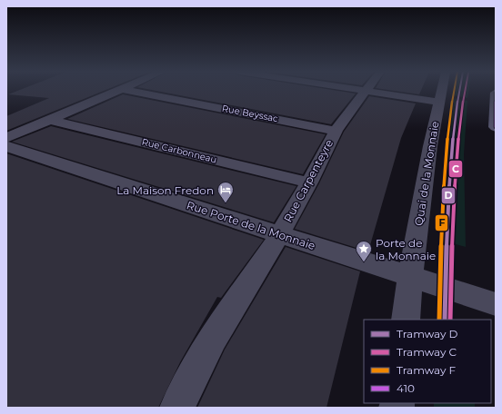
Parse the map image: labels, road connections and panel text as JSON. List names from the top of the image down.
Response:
{
  "streets": {
    "street": [
      "Rue Beyssac",
      "Rue Carbonneau",
      "Quai de la Monnaie",
      "Rue Carpenteyre",
      "Rue Porte de la Monnaie"
    ]
  },
  "crossings": [
    ["Rue Beyssac", "Rue Carpenteyre"],
    ["Rue Carbonneau", "Rue Carpenteyre"],
    ["Quai de la Monnaie", "Rue Porte de la Monnaie"],
    ["Rue Carpenteyre", "Rue Porte de la Monnaie"]
  ],
  "places": {
    "hotel": ["La Maison Fredon"],
    "place": ["Porte de la Monnaie"]
  },
  "lines": [
    "tram line D",
    "tram line C",
    "tram line F",
    "transit line 410"
  ],
  "legend": [
    "Tramway D",
    "Tramway C",
    "Tramway F",
    "410"
  ]
}
